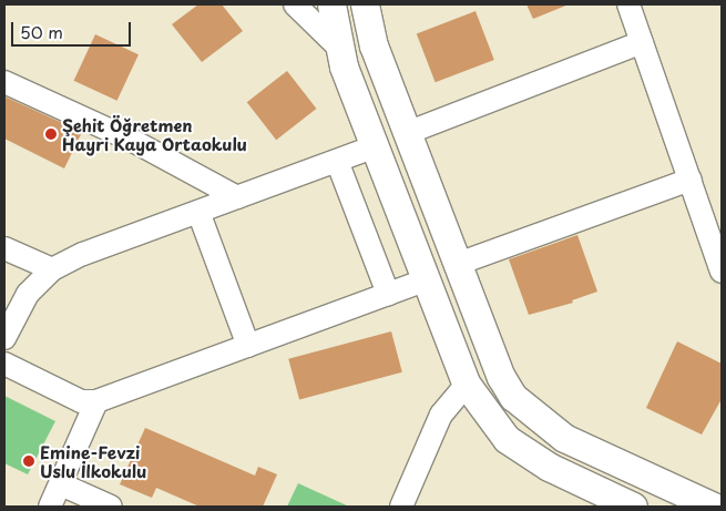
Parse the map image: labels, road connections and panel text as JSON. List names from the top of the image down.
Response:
{
  "places": ["Şehit Öğretmen Hayri Kaya Ortaokulu", "Emine-Fevzi Uslu İlkokulu"],
  "scale_bar": "50 m"
}
